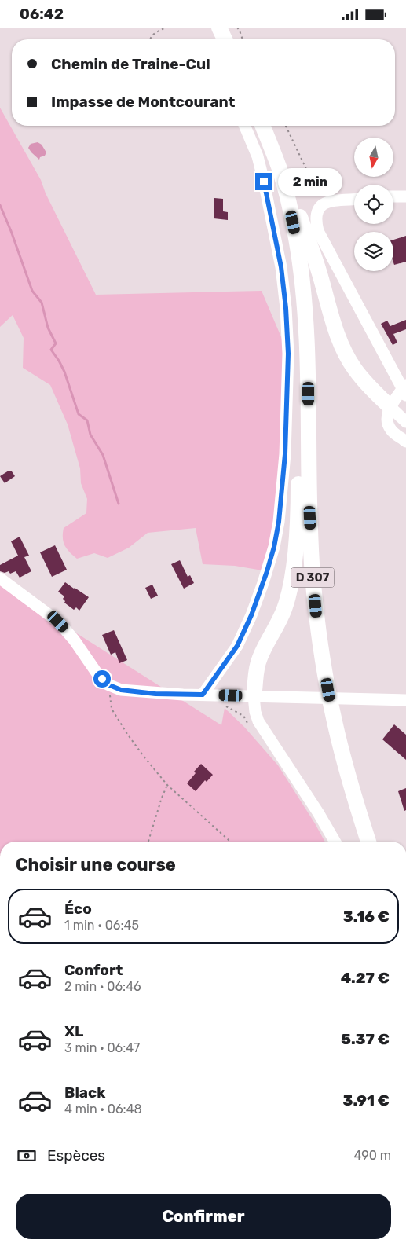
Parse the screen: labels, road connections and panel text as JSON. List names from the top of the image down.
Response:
{
  "streets": {
    "main road": ["D 307"]
  },
  "north": "bottom",
  "page": {
    "status": "06:42",
    "banner": ["Chemin de Traine-Cul", "Impasse de Montcourant"],
    "bubble": "2 min",
    "heading": "Choisir une course",
    "list": [
      {
        "name": "Éco",
        "note": "1 min · 06:45",
        "value": "3.16 €"
      },
      {
        "name": "Confort",
        "note": "2 min · 06:46",
        "value": "4.27 €"
      },
      {
        "name": "XL",
        "note": "3 min · 06:47",
        "value": "5.37 €"
      },
      {
        "name": "Black",
        "note": "4 min · 06:48",
        "value": "3.91 €"
      }
    ],
    "pay": ["Espèces", "490 m"],
    "buttons": "Confirmer"
  }
}
